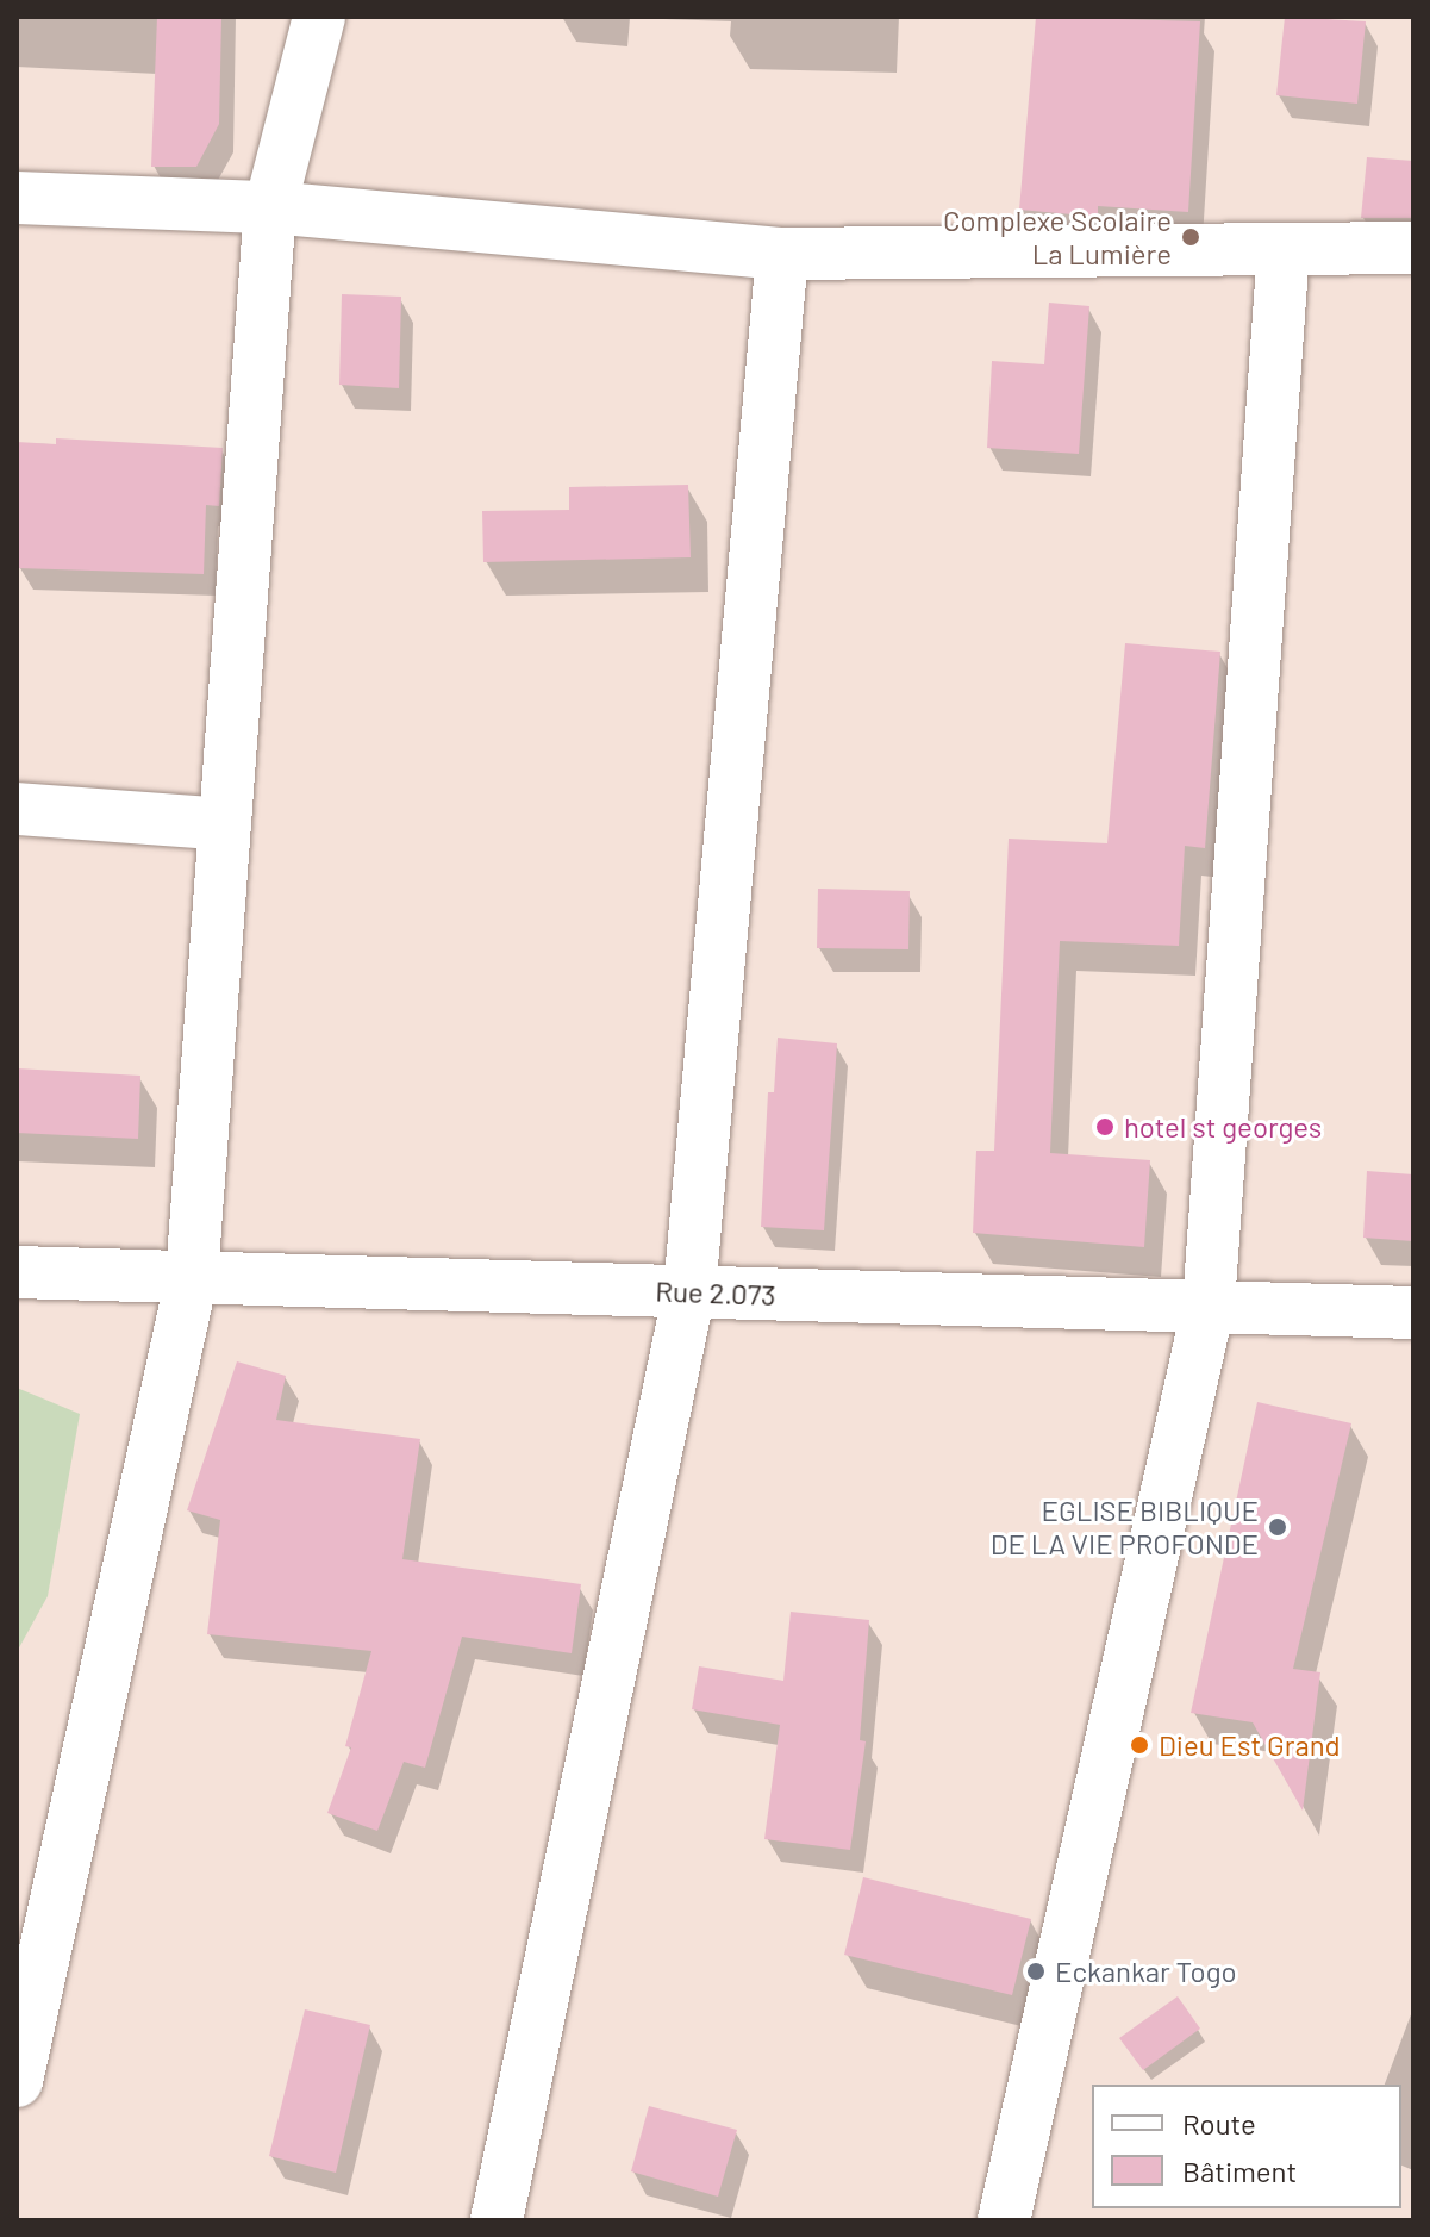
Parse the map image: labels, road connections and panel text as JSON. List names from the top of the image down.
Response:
{
  "streets": {
    "street": ["Rue 2.073"]
  },
  "places": [
    "Complexe Scolaire La Lumière",
    "hotel st georges",
    "EGLISE BIBLIQUE DE LA VIE PROFONDE",
    "Dieu Est Grand",
    "Eckankar Togo"
  ],
  "legend": ["Route", "Bâtiment"]
}
